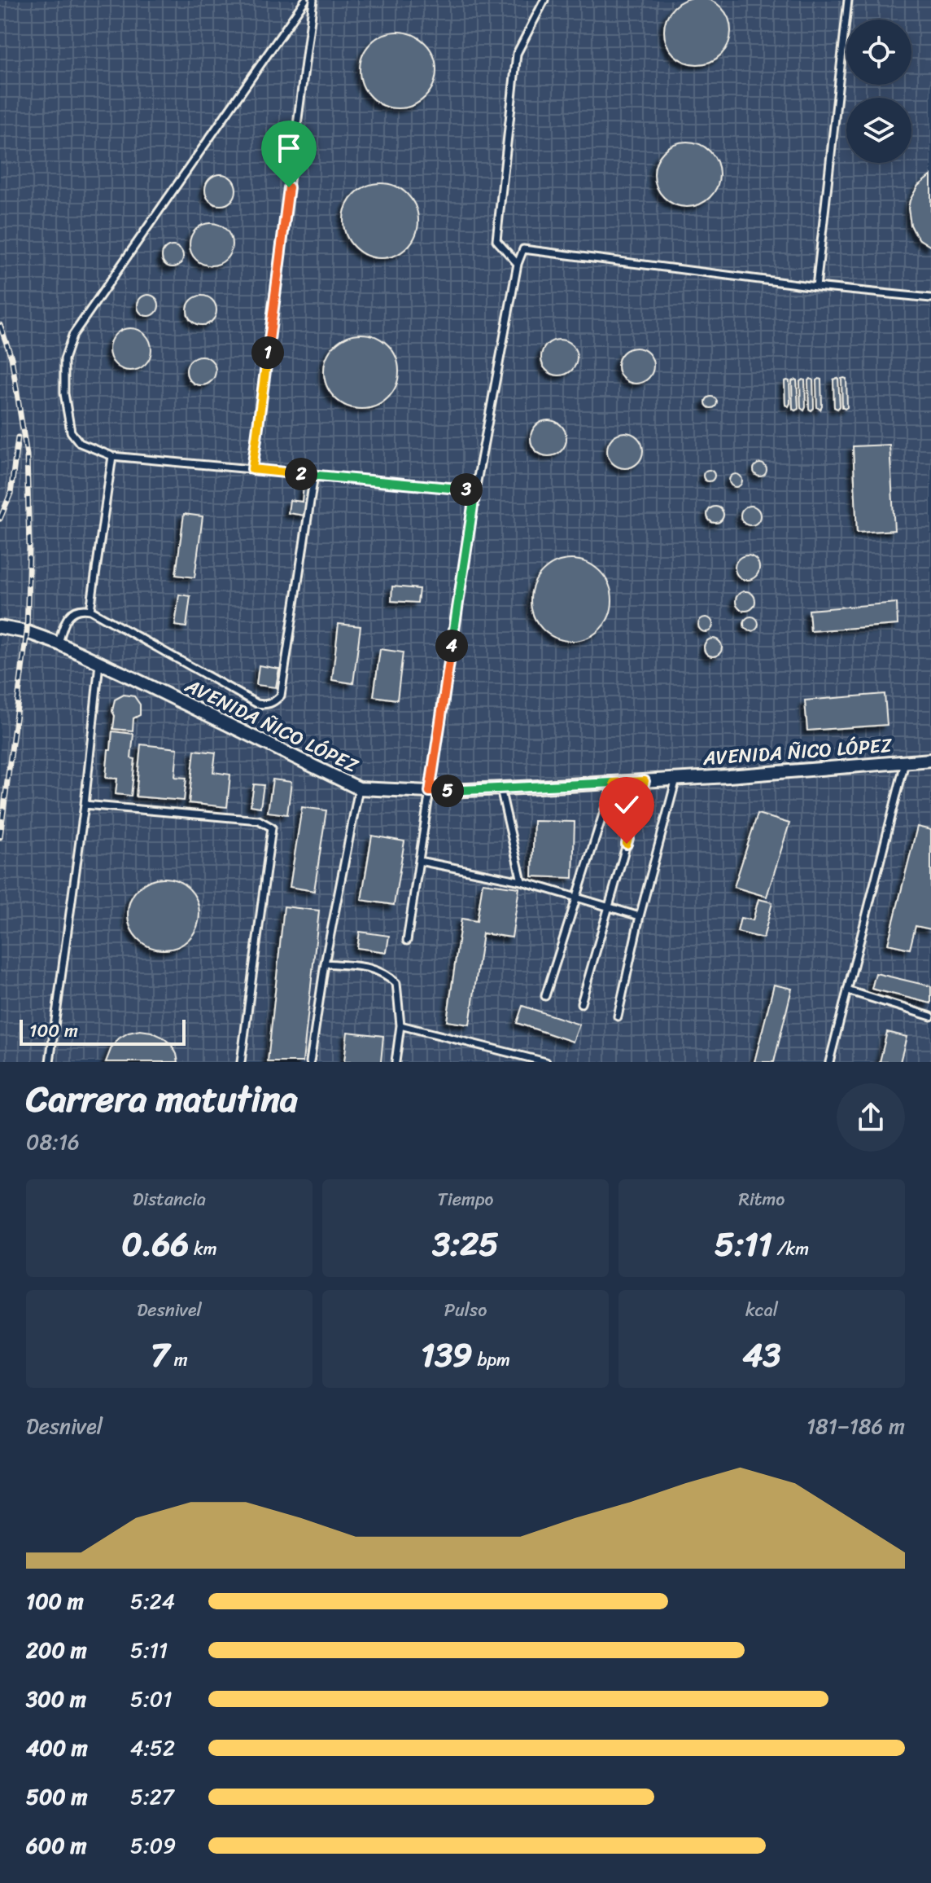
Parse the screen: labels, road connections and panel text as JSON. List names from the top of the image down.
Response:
{
  "streets": {
    "street": ["AVENIDA ÑICO LÓPEZ"]
  },
  "scale_bar": "100 m",
  "page": {
    "pins": [
      "1",
      "2",
      "3",
      "4",
      "5"
    ],
    "scale": "100 m",
    "heading": ["Carrera matutina", "08:16"],
    "stats": [
      ["Distancia", "0.66 km"],
      ["Tiempo", "3:25"],
      ["Ritmo", "5:11 /km"],
      ["Desnivel", "7 m"],
      ["Pulso", "139 bpm"],
      ["kcal", "43"]
    ],
    "chart": ["Desnivel", "181–186 m"],
    "list": [
      {
        "name": "100 m",
        "note": "5:24"
      },
      {
        "name": "200 m",
        "note": "5:11"
      },
      {
        "name": "300 m",
        "note": "5:01"
      },
      {
        "name": "400 m",
        "note": "4:52"
      },
      {
        "name": "500 m",
        "note": "5:27"
      },
      {
        "name": "600 m",
        "note": "5:09"
      }
    ]
  }
}
